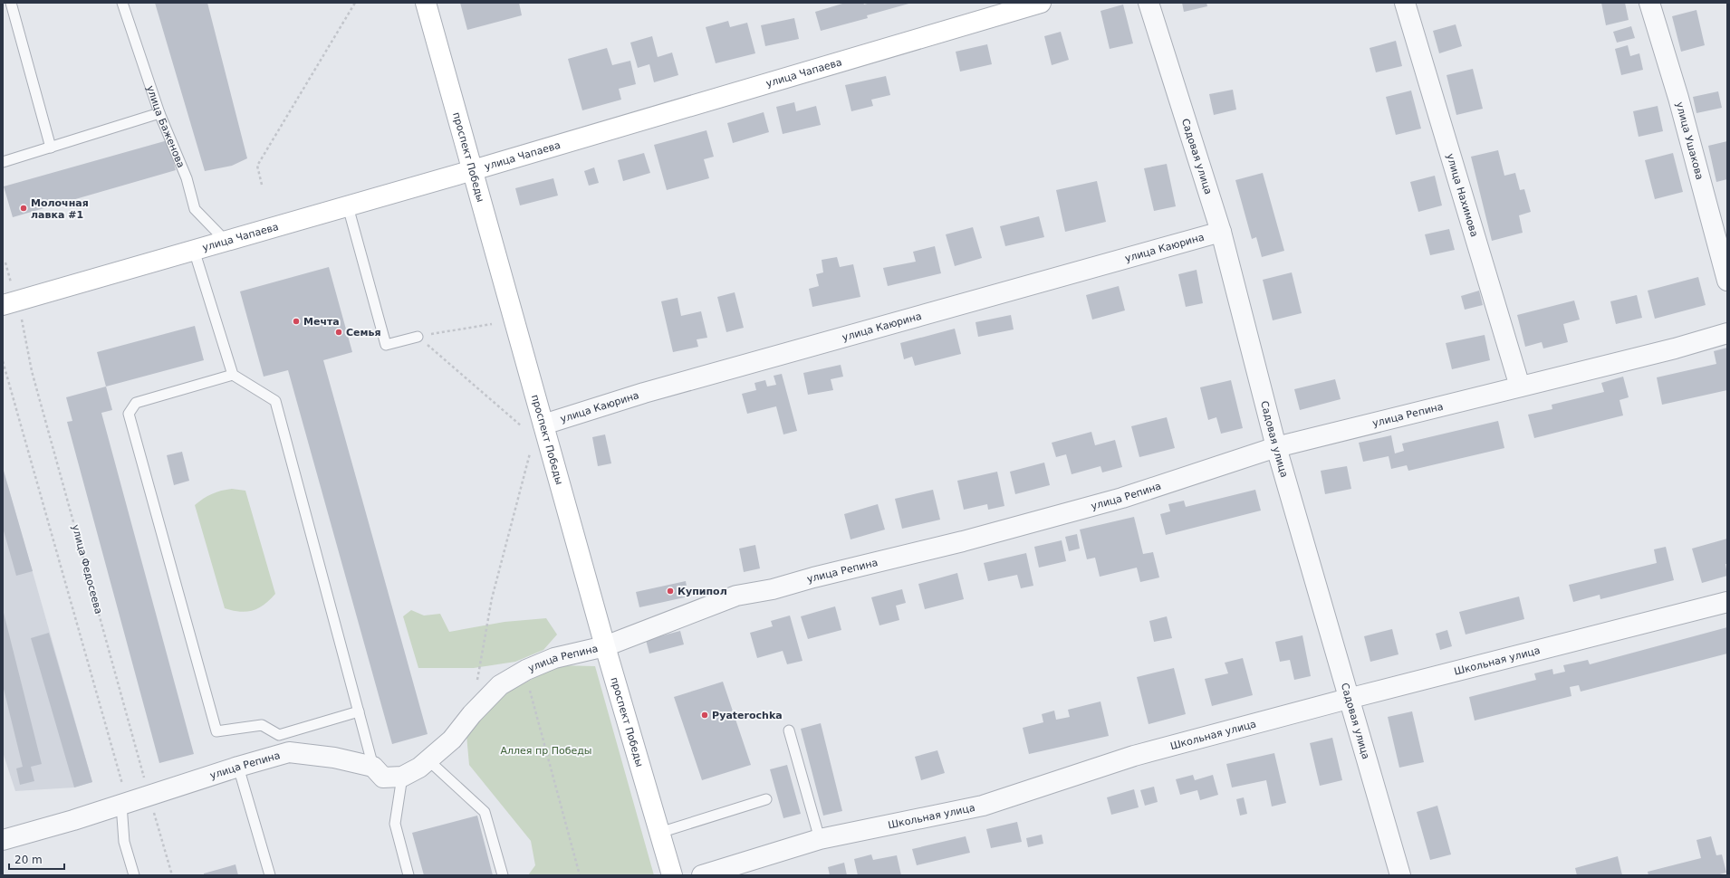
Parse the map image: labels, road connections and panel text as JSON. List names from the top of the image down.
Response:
{
  "streets": {
    "street": [
      "улица Чапаева",
      "улица Ушакова",
      "проспект Победы",
      "Садовая улица",
      "улица Нахимова",
      "улица Каюрина",
      "улица Репина",
      "Школьная улица"
    ],
    "lane": ["улица Баженова"],
    "path": ["улица Федосеева"]
  },
  "crossings": [
    ["улица Чапаева", "улица Баженова"],
    ["улица Чапаева", "проспект Победы"],
    ["улица Чапаева", "улица Федосеева"],
    ["проспект Победы", "улица Каюрина"],
    ["проспект Победы", "улица Репина"],
    ["Садовая улица", "улица Каюрина"],
    ["Садовая улица", "улица Репина"],
    ["Садовая улица", "Школьная улица"],
    ["улица Нахимова", "улица Репина"],
    ["улица Репина", "улица Федосеева"]
  ],
  "parks": ["Аллея пр Победы"],
  "places": [
    "Молочная лавка #1",
    "Мечта",
    "Семья",
    "Купипол",
    "Pyaterochka"
  ],
  "scale_bar": "20 m"
}
